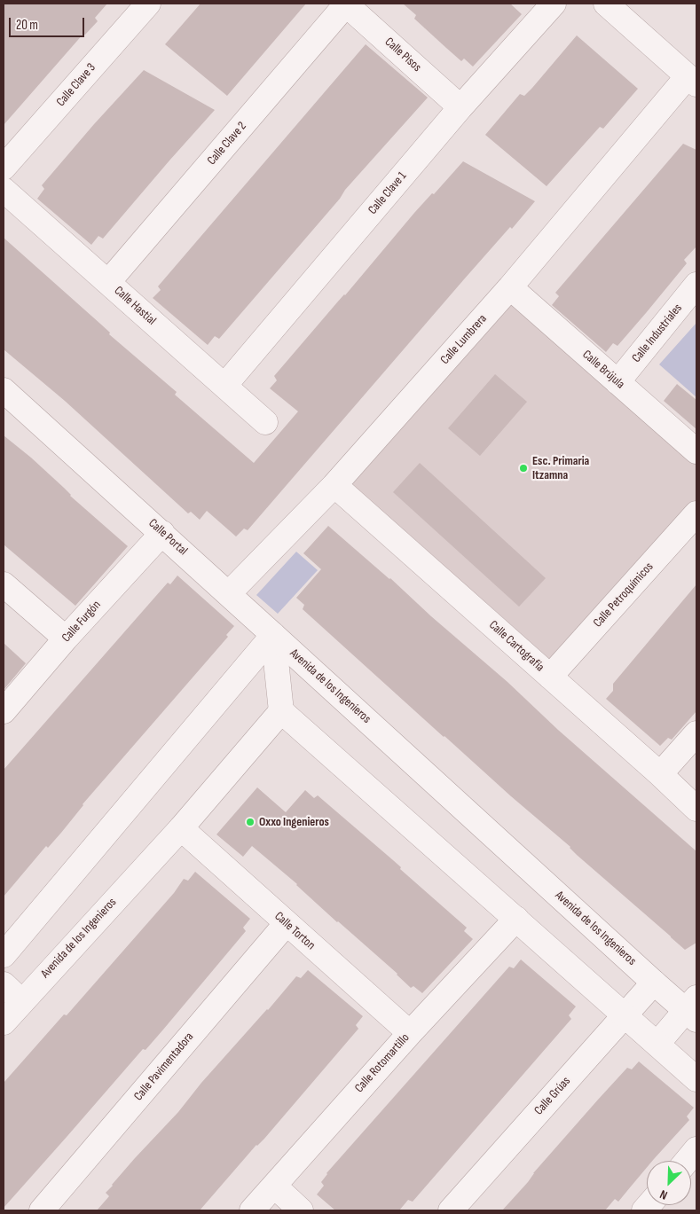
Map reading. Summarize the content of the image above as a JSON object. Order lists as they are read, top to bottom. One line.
{"streets":{"street":["Calle Pisos","Calle Clave 3","Calle Clave 2","Calle Clave 1","Calle Hastial","Calle Industriales","Calle Lumbrera","Calle Brújula","Calle Portal","Calle Petroquímicos","Calle Furgón","Calle Cartografía","Avenida de los Ingenieros","Calle Torton","Calle Rotomartillo","Calle Pavimentadora","Calle Grúas"]},"crossings":[["Calle Pisos","Calle Clave 2"],["Calle Pisos","Calle Clave 1"],["Calle Clave 2","Calle Hastial"],["Calle Clave 1","Calle Hastial"],["Calle Industriales","Calle Brújula"],["Calle Lumbrera","Calle Brújula"],["Calle Lumbrera","Calle Portal"],["Calle Lumbrera","Calle Cartografía"],["Calle Portal","Calle Furgón"],["Calle Portal","Avenida de los Ingenieros"],["Calle Petroquímicos","Calle Cartografía"],["Avenida de los Ingenieros","Calle Torton"],["Avenida de los Ingenieros","Calle Grúas"],["Calle Torton","Calle Rotomartillo"],["Calle Torton","Calle Pavimentadora"]],"places":["Esc. Primaria Itzamna","Oxxo Ingenieros"],"scale_bar":"20 m","north":"bottom left"}
